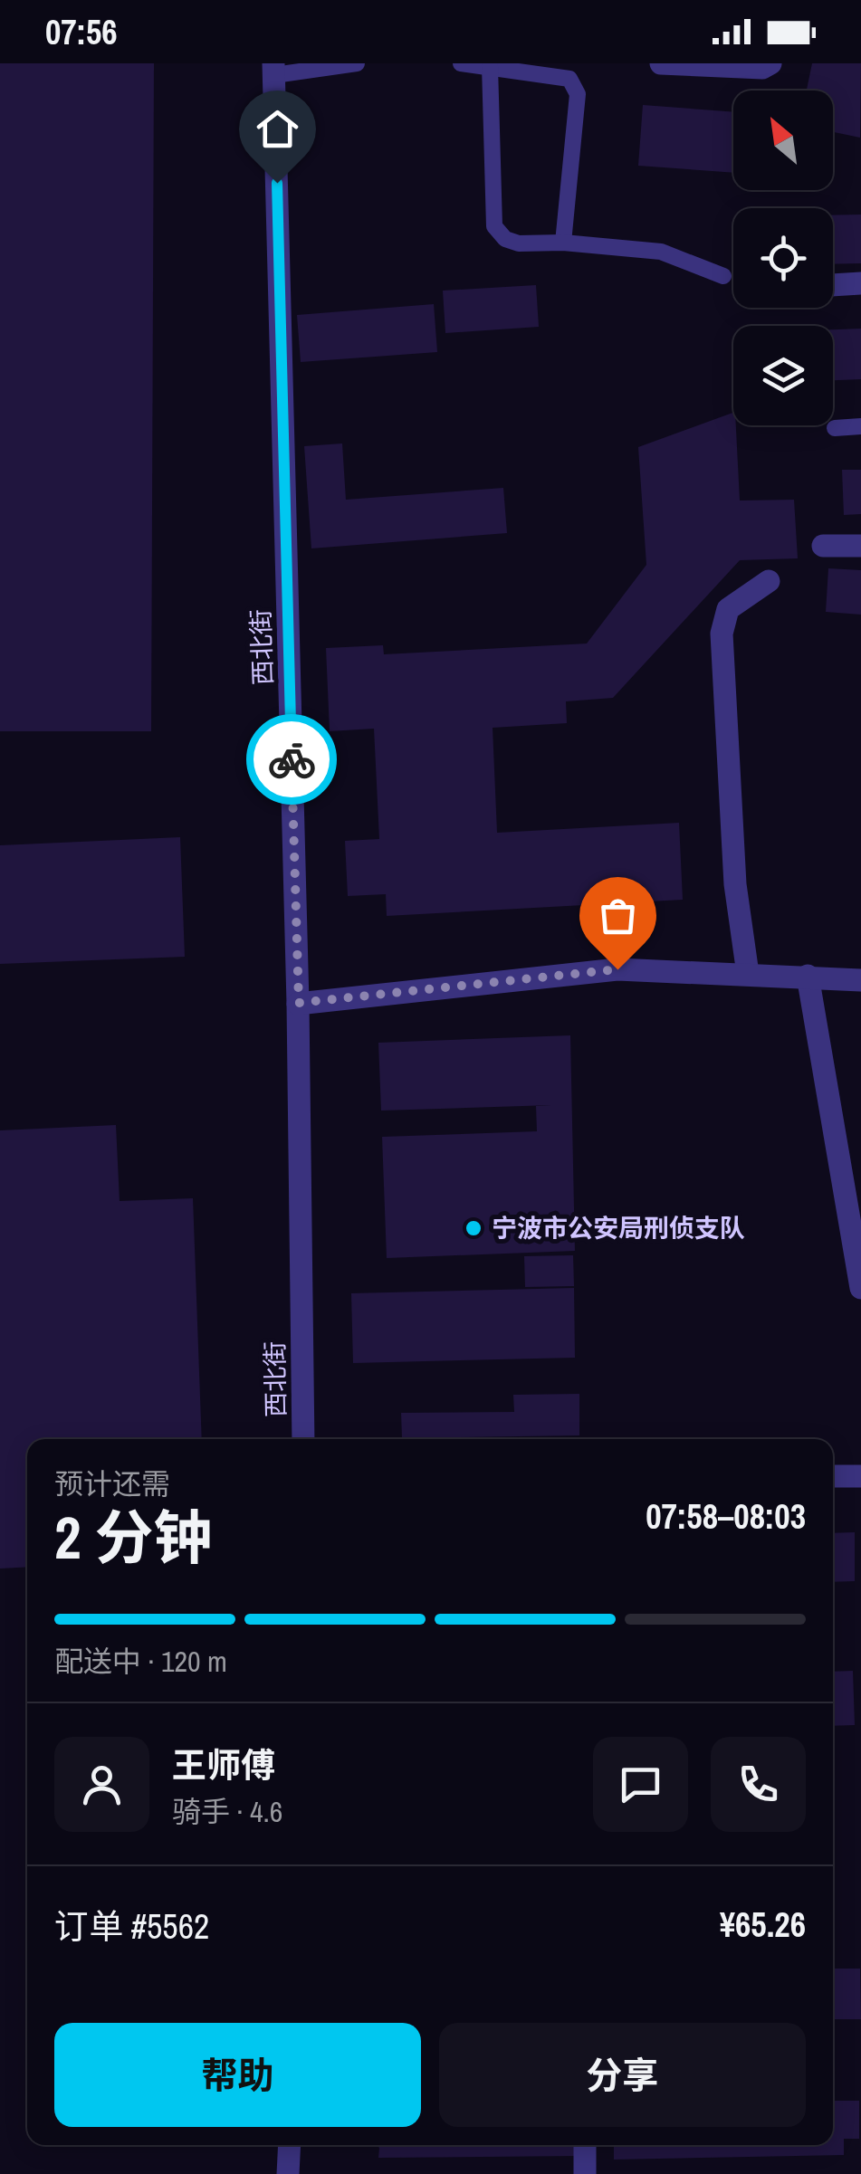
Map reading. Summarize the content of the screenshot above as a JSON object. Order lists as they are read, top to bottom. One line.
{"streets":{"street":["西北街"]},"places":["宁波市公安局刑侦支队"],"north":"top left","page":{"status":"07:56","heading":["2 分钟","预计还需","07:58–08:03"],"panel":["王师傅","骑手 · 4.6","订单 #5562","¥65.26"],"bar":"配送中 · 120 m","buttons":["帮助","分享"]}}
